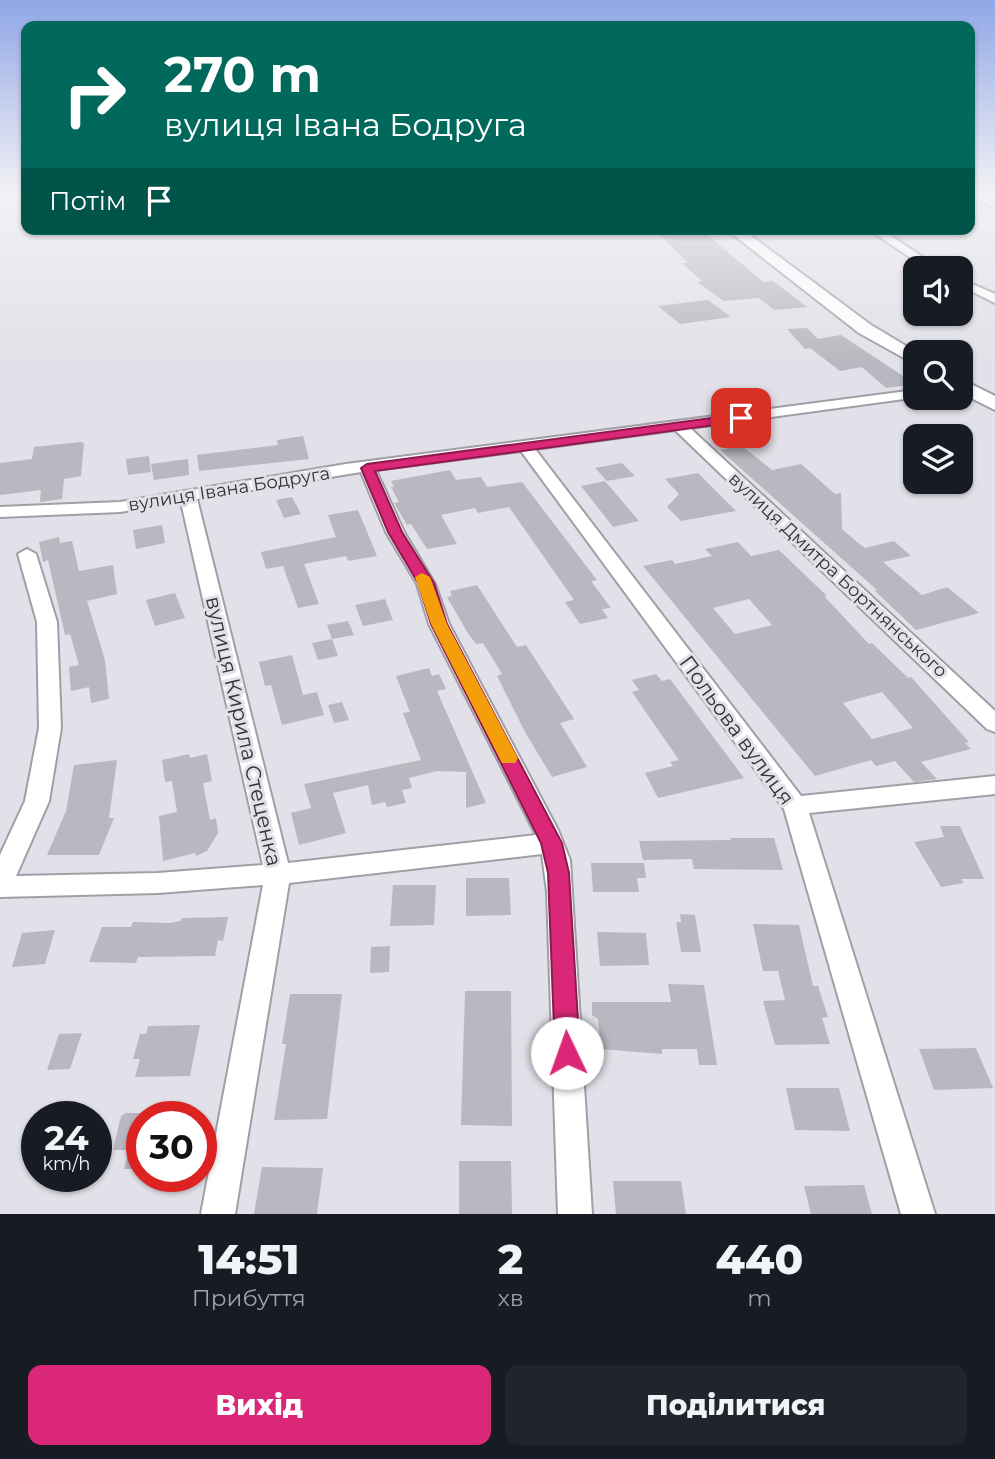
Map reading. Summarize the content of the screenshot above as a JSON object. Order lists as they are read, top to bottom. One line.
{"streets":{"street":["вулиця Івана Бодруга","вулиця Дмитра Бортнянського","Польова вулиця","вулиця Кирила Стеценка"]},"crossings":[["вулиця Івана Бодруга","вулиця Дмитра Бортнянського"],["вулиця Івана Бодруга","Польова вулиця"],["вулиця Івана Бодруга","вулиця Кирила Стеценка"]],"page":{"turn":["270 m","вулиця Івана Бодруга"],"then":"Потім","speed":"24 km/h","limit":"30","eta":["14:51","Прибуття","2","хв","440","m"],"buttons":["Вихід","Поділитися"]}}
